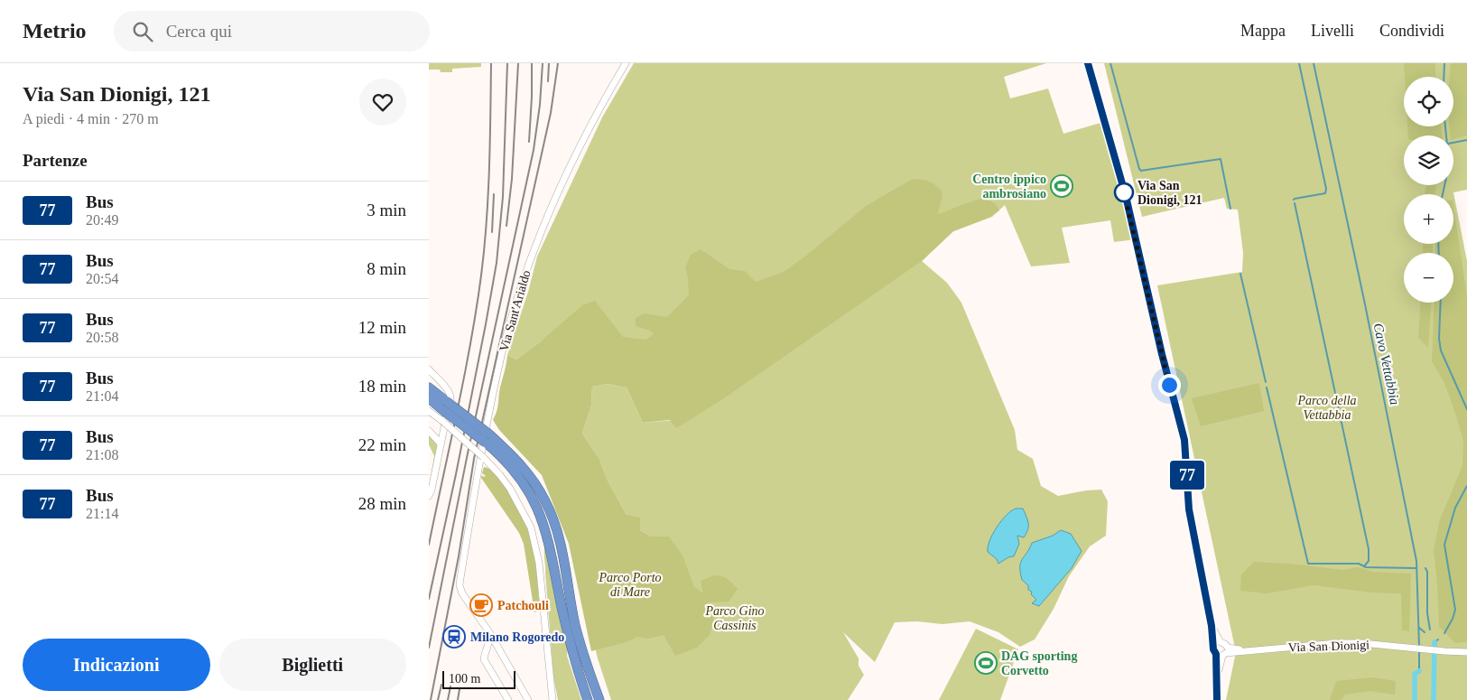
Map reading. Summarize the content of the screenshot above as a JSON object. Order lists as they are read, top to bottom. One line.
{"streets":{"street":["Via Sant'Arialdo","Via San Dionigi"]},"water":["Cavo Vettabbia"],"parks":["Parco della Vettabbia","Parco Porto di Mare","Parco Gino Cassinis"],"places":{"sports":["Centro ippico ambrosiano","DAG sporting Corvetto"],"other":["Via San Dionigi, 121"],"cafe":["Patchouli"],"station":["Milano Rogoredo"]},"lines":["bus line 77"],"scale_bar":"100 m","page":{"header":"Metrio","search":"Cerca qui","nav":["Mappa","Livelli","Condividi"],"heading":[["Via San Dionigi, 121","A piedi · 4 min · 270 m"],"Partenze"],"on_map":"77","map_buttons":["+","−"],"list":[{"mark":"77","name":"Bus","note":"20:49","value":"3 min"},{"mark":"77","name":"Bus","note":"20:54","value":"8 min"},{"mark":"77","name":"Bus","note":"20:58","value":"12 min"},{"mark":"77","name":"Bus","note":"21:04","value":"18 min"},{"mark":"77","name":"Bus","note":"21:08","value":"22 min"},{"mark":"77","name":"Bus","note":"21:14","value":"28 min"}],"buttons":["Indicazioni","Biglietti"],"scale":"100 m"}}
